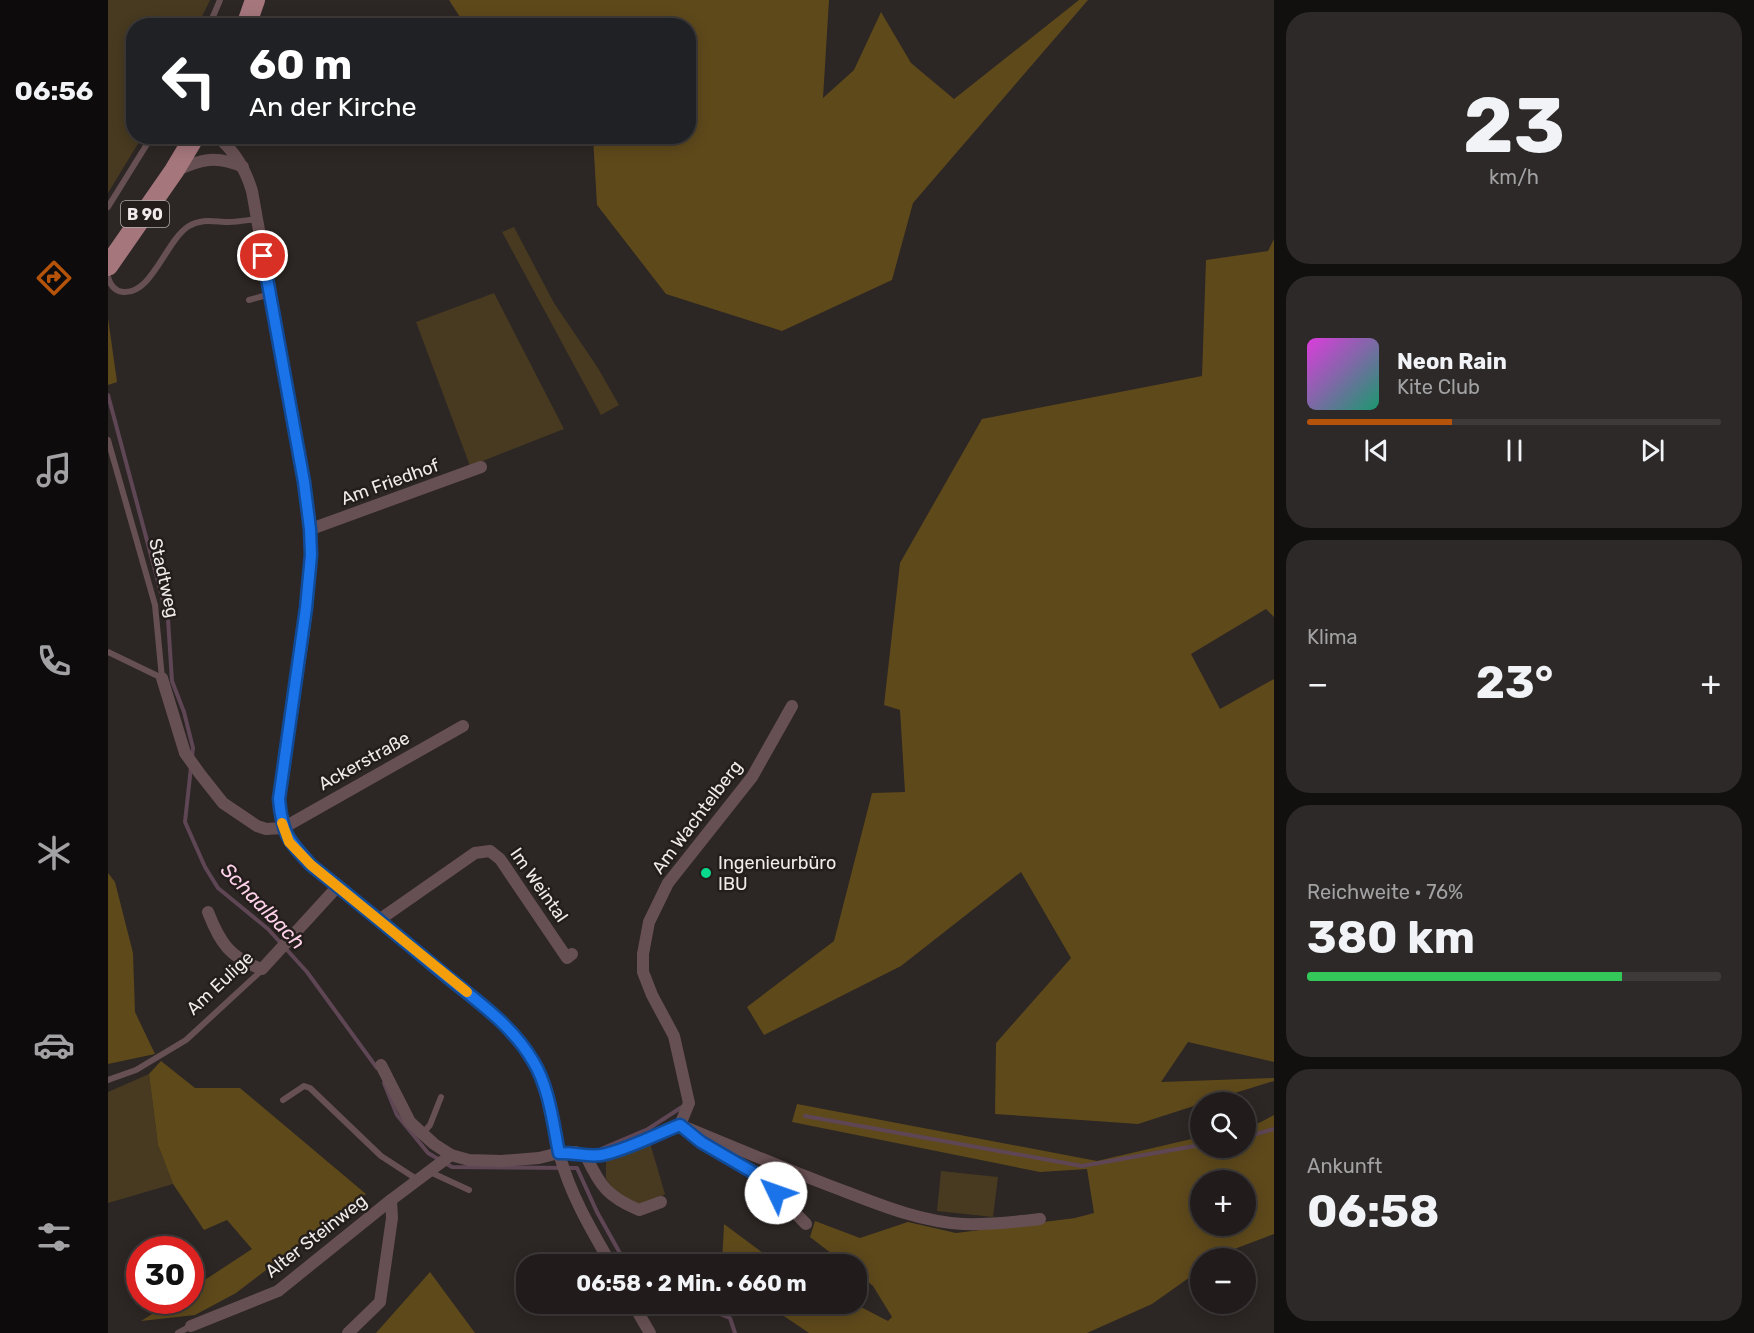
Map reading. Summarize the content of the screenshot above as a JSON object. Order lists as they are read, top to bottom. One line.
{"streets":{"main road":["B 90"],"street":["Am Friedhof","Stadtweg","Ackerstraße","Am Wachtelberg","Im Weintal","Am Eulige","Alter Steinweg"]},"crossings":[["Stadtweg","Ackerstraße"]],"water":["Schaalbach"],"places":["Ingenieurbüro IBU"],"page":{"tabs":"06:56","tile":[["23","km/h"],"Klima",["Reichweite · 76%","380 km"],["Ankunft","06:58"]],"turn":["60 m","An der Kirche"],"song":["Neon Rain","Kite Club"],"heat":["−","23°","+"],"map_buttons":["+","−"],"limit":"30","trip":"06:58 · 2 Min. · 660 m"}}
